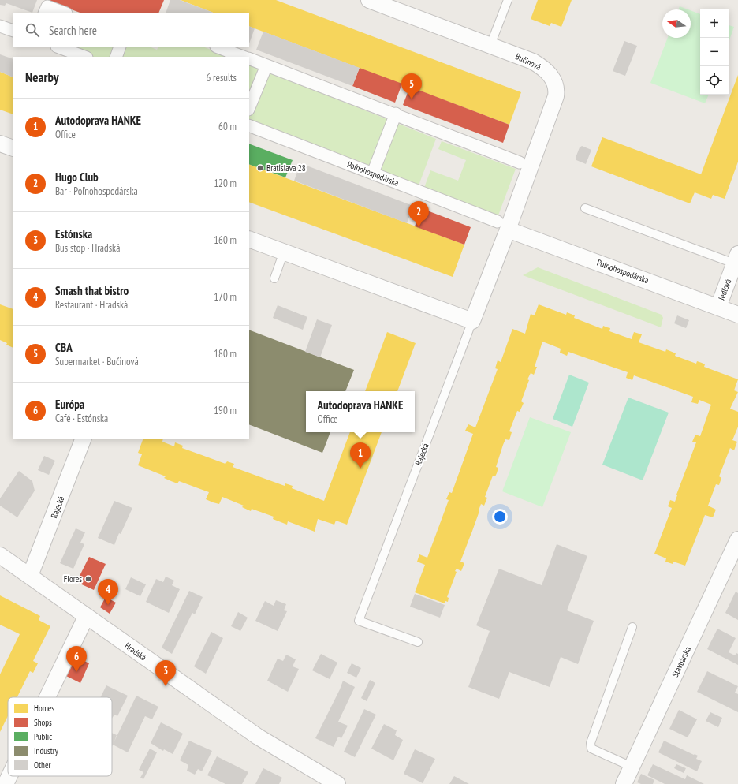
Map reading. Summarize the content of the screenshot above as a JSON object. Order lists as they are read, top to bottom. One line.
{"streets":{"street":["Bučinová","Poľnohospodárska","Jedľová","Rajecká","Hradská","Stavbárska"]},"crossings":[["Bučinová","Poľnohospodárska"],["Bučinová","Rajecká"],["Poľnohospodárska","Jedľová"],["Poľnohospodárska","Rajecká"],["Rajecká","Hradská"]],"places":["Bratislava 28","Flores"],"legend":["Homes","Shops","Public","Industry","Other"],"north":"left","page":{"map_buttons":["+","−"],"search":"Search here","heading":["Nearby","6 results"],"pins":["5","2","1","4","6","3"],"list":[{"mark":"1","name":"Autodoprava HANKE","note":"Office","value":"60 m"},{"mark":"2","name":"Hugo Club","note":"Bar · Poľnohospodárska","value":"120 m"},{"mark":"3","name":"Estónska","note":"Bus stop · Hradská","value":"160 m"},{"mark":"4","name":"Smash that bistro","note":"Restaurant · Hradská","value":"170 m"},{"mark":"5","name":"CBA","note":"Supermarket · Bučinová","value":"180 m"},{"mark":"6","name":"Európa","note":"Café · Estónska","value":"190 m"}],"popup":["Autodoprava HANKE","Office"]}}
